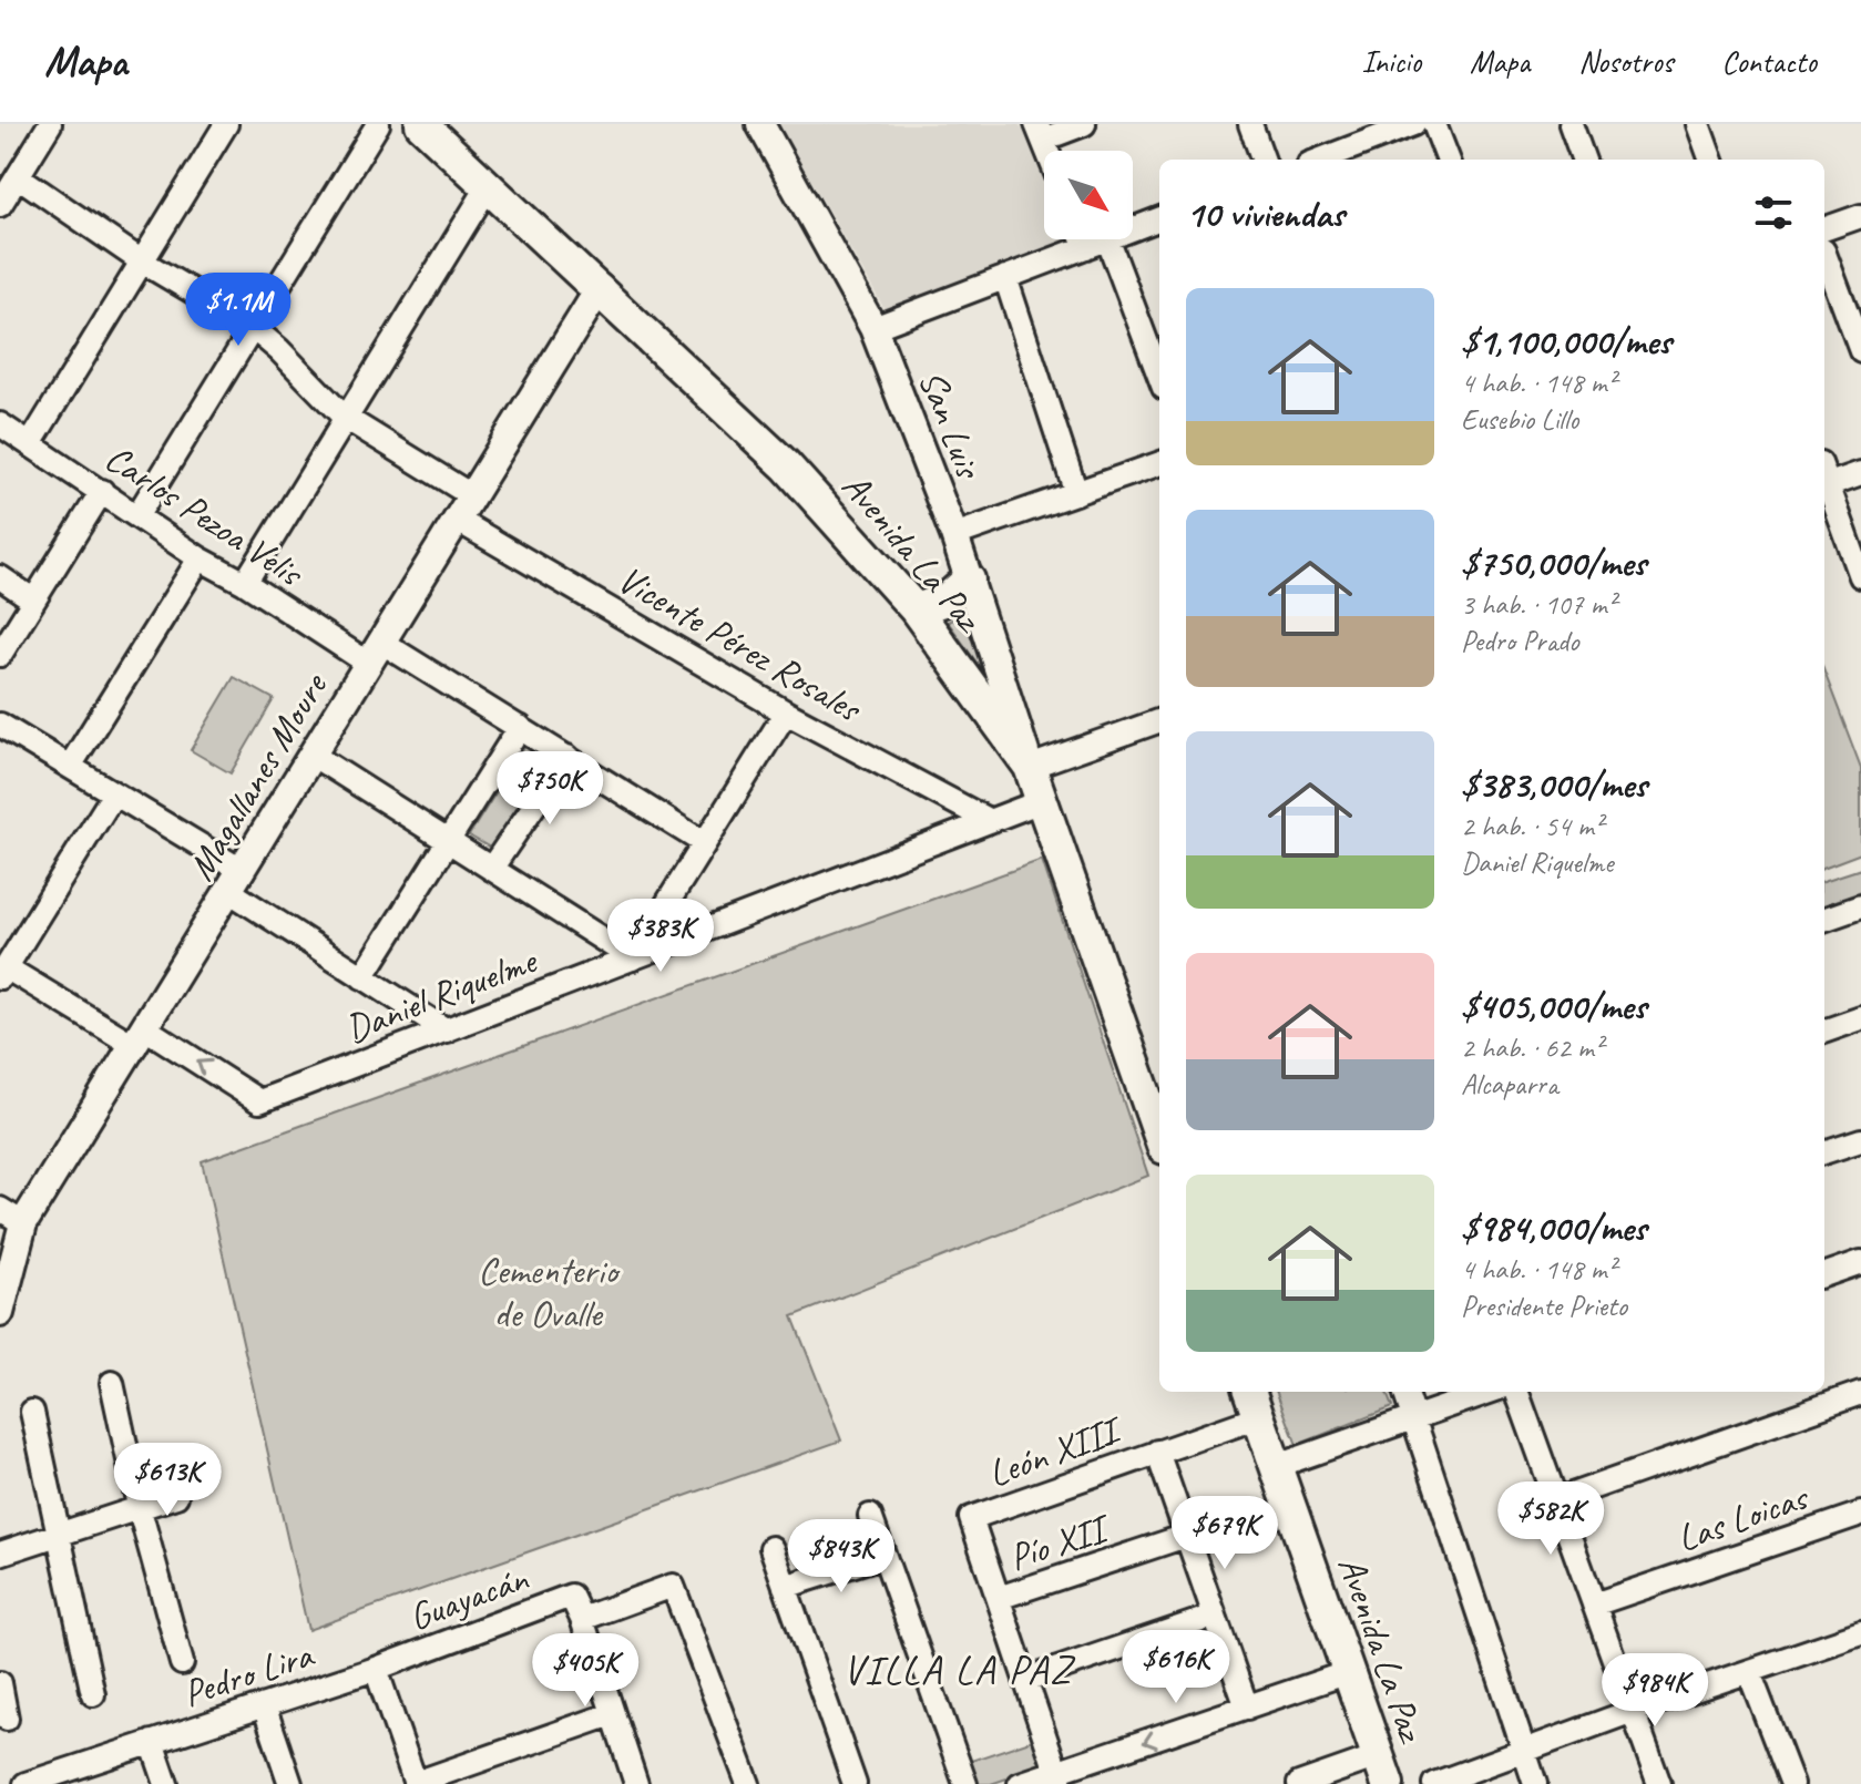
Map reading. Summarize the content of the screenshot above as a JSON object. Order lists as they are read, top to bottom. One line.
{"streets":{"main road":["Avenida La Paz"],"street":["San Luis","Carlos Pezoa Velis","Vicente Pérez Rosales","Magallanes Moure","Daniel Riquelme","León XIII","Las Loicas","Pío XII","Guayacán","Pedro Lira"]},"crossings":[["San Luis","Avenida La Paz"],["Carlos Pezoa Velis","Magallanes Moure"],["Avenida La Paz","Magallanes Moure"],["Avenida La Paz","Daniel Riquelme"],["Avenida La Paz","León XIII"],["Vicente Pérez Rosales","Magallanes Moure"],["Vicente Pérez Rosales","Daniel Riquelme"],["Magallanes Moure","Daniel Riquelme"],["León XIII","Pío XII"],["Guayacán","Pedro Lira"]],"districts":["VILLA LA PAZ"],"parks":["Cementerio de Ovalle"],"north":"bottom right","page":{"header":"Mapa","nav":["Inicio","Mapa","Nosotros","Contacto"],"heading":"10 viviendas","list":[{"name":"$1,100,000/mes","note":"4 hab. · 148 m² · Eusebio Lillo"},{"name":"$750,000/mes","note":"3 hab. · 107 m² · Pedro Prado"},{"name":"$383,000/mes","note":"2 hab. · 54 m² · Daniel Riquelme"},{"name":"$405,000/mes","note":"2 hab. · 62 m² · Alcaparra"},{"name":"$984,000/mes","note":"4 hab. · 148 m² · Presidente Prieto"}],"price":["$1.1M","$750K","$383K","$613K","$582K","$679K","$843K","$616K","$405K","$984K"]}}
